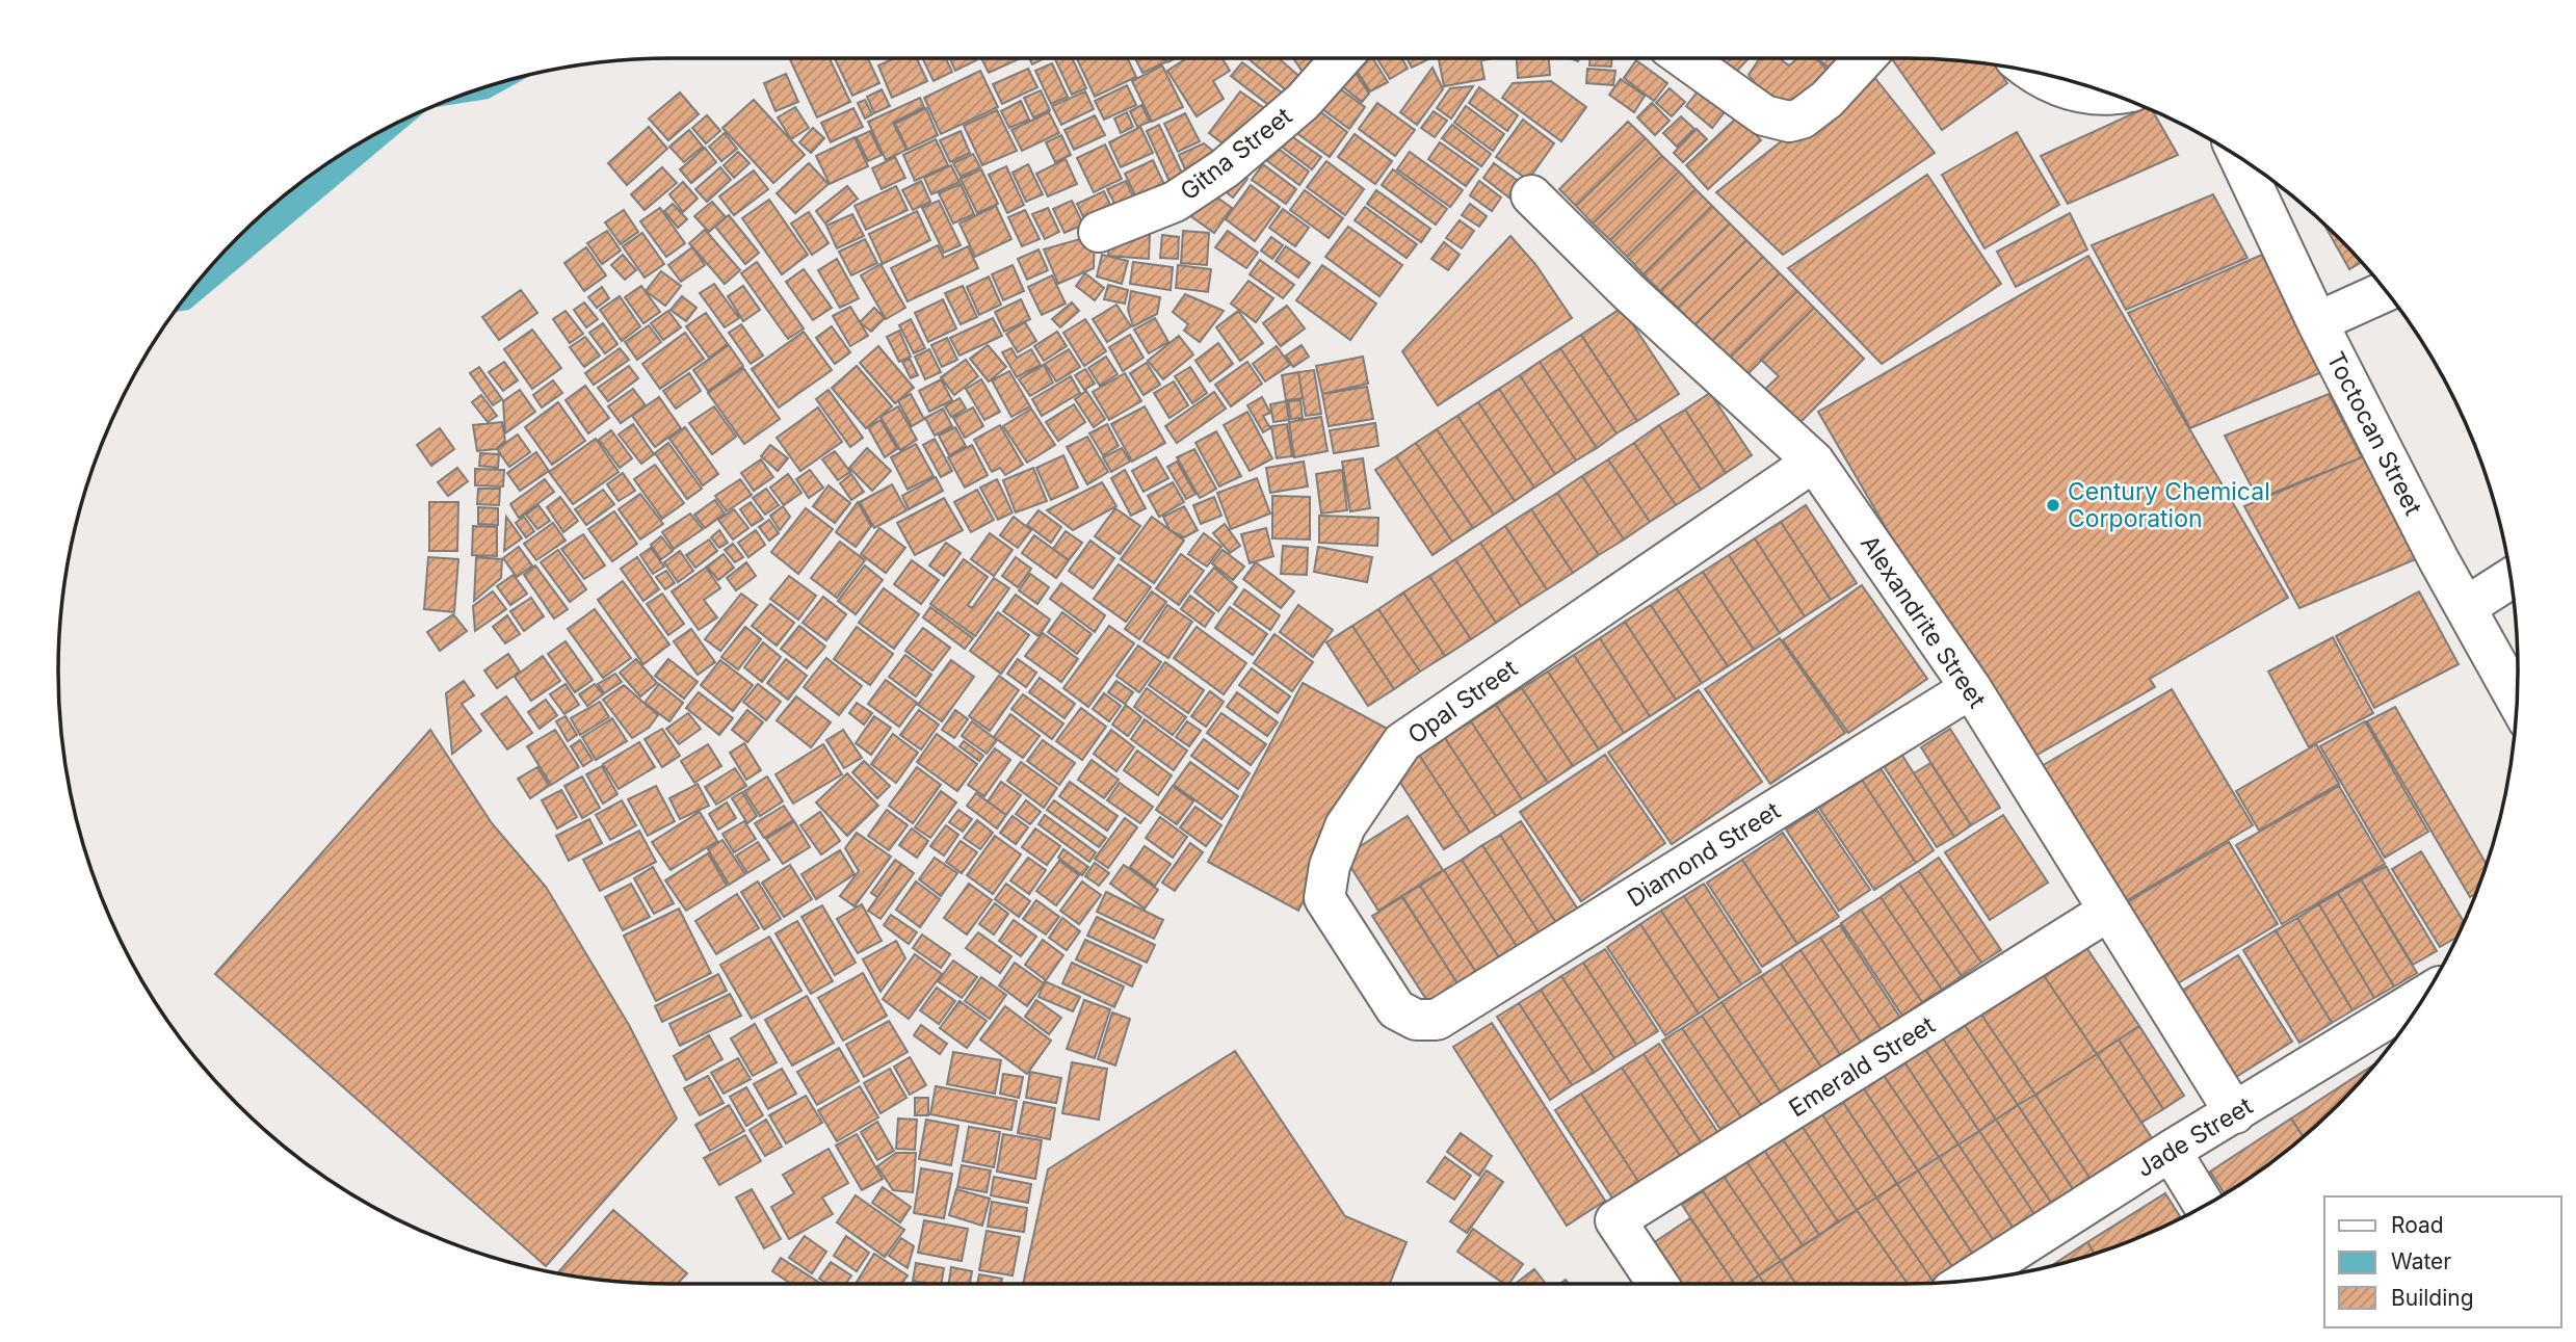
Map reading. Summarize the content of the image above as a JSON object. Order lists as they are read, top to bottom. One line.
{"streets":{"street":["Gitna Street","Toctocan Street","Alexandrite Street","Opal Street","Diamond Street","Emerald Street","Jade Street"]},"crossings":[["Alexandrite Street","Opal Street"],["Alexandrite Street","Diamond Street"],["Alexandrite Street","Emerald Street"],["Alexandrite Street","Jade Street"],["Opal Street","Diamond Street"]],"places":["Century Chemical Corporation"],"legend":["Road","Water","Building"]}
